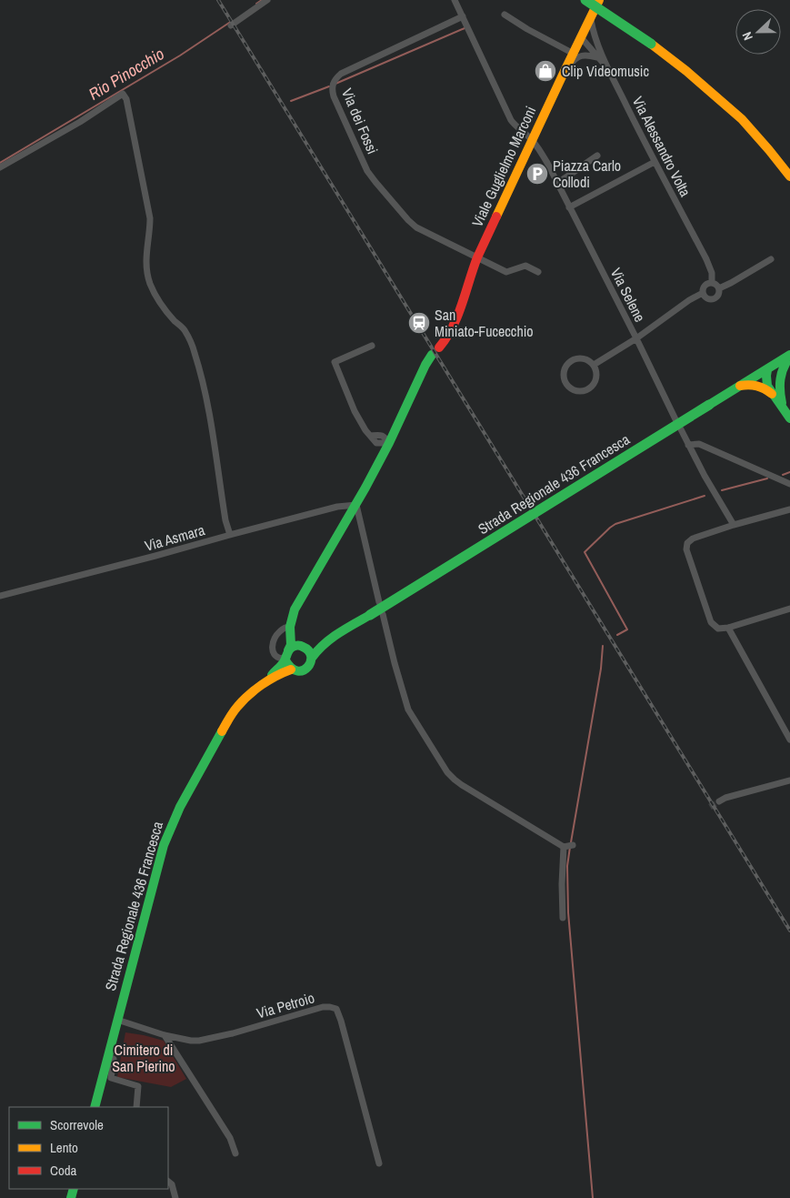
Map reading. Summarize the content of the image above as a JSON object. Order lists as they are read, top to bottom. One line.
{"streets":{"main road":["Viale Guglielmo Marconi","Strada Regionale 436 Francesca"],"street":["Via dei Fossi","Via Alessandro Volta","Via Selene","Via Asmara","Via Petroio"]},"crossings":[["Via dei Fossi","Viale Guglielmo Marconi"],["Via dei Fossi","Via Selene"],["Via Alessandro Volta","Viale Guglielmo Marconi"],["Viale Guglielmo Marconi","Via Selene"],["Viale Guglielmo Marconi","Strada Regionale 436 Francesca"],["Viale Guglielmo Marconi","Via Asmara"],["Strada Regionale 436 Francesca","Via Petroio"]],"water":["Rio Pinocchio"],"parks":["Cimitero di San Pierino"],"places":{"shop":["Clip Videomusic"],"parking":["Piazza Carlo Collodi"],"station":["San Miniato-Fucecchio"]},"legend":["Scorrevole","Lento","Coda"],"north":"left"}
